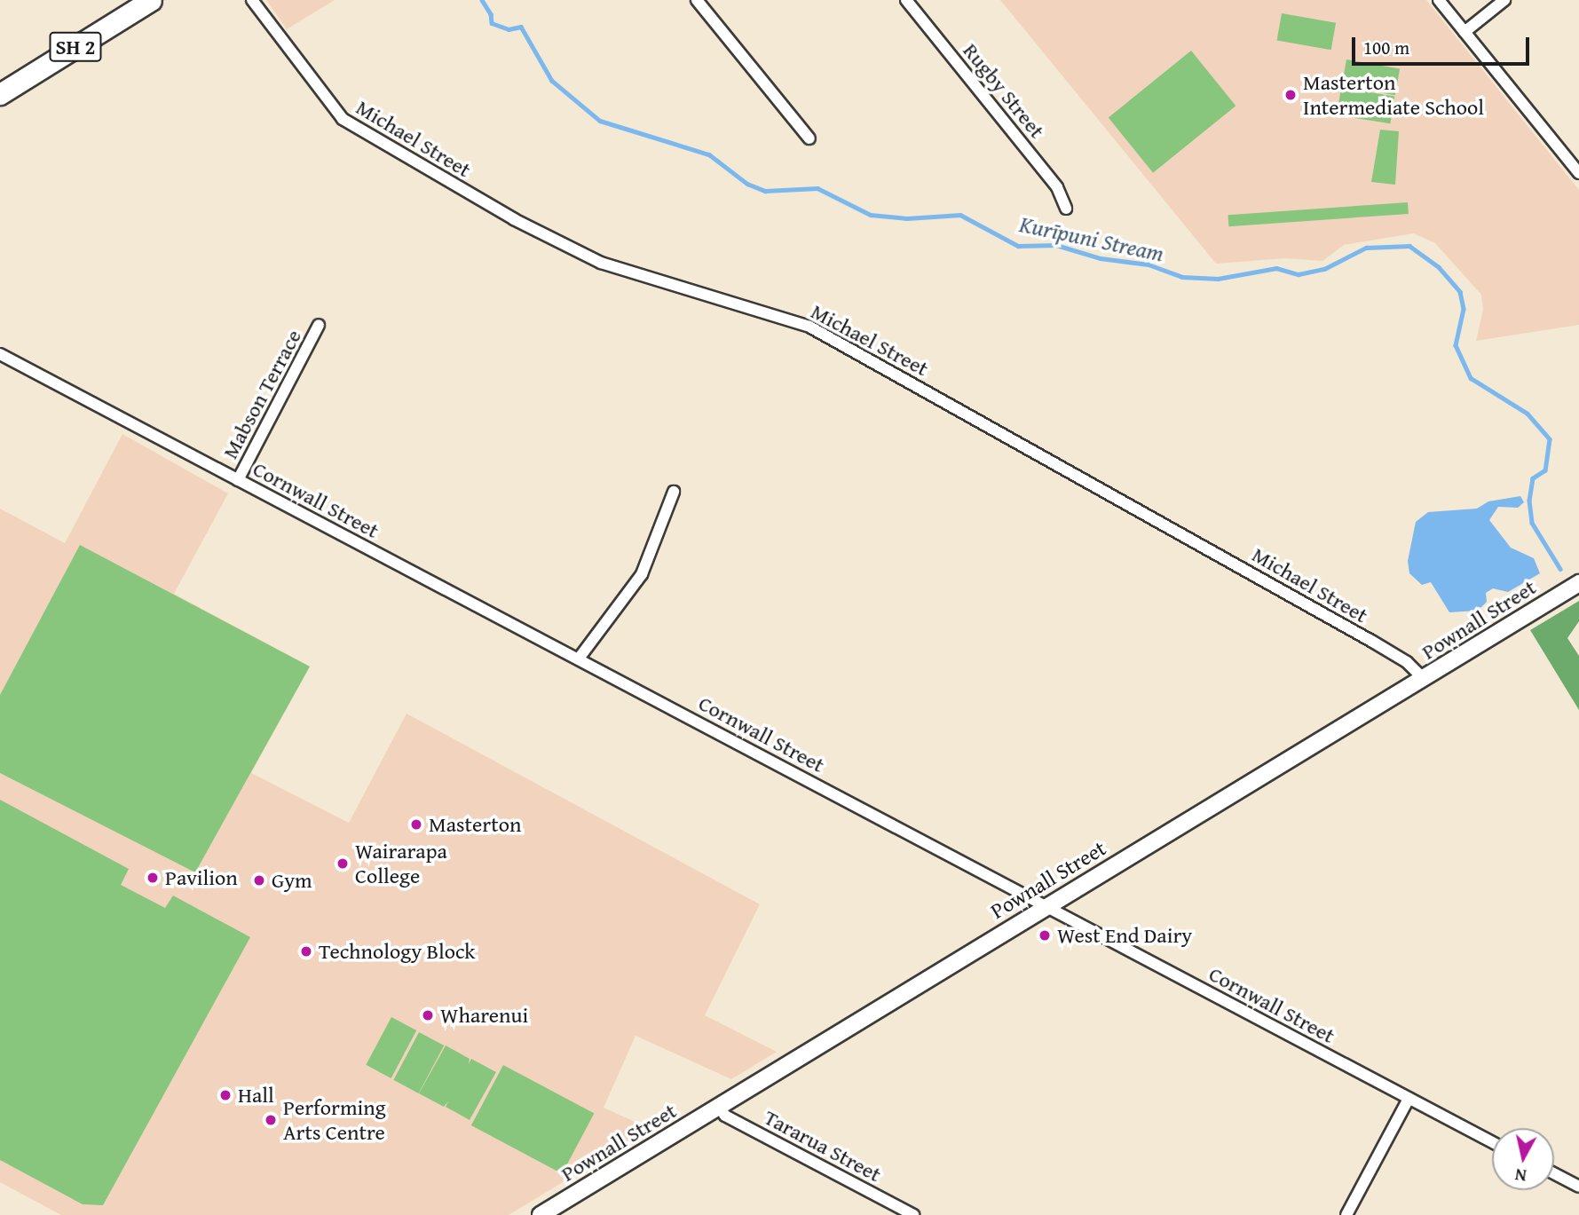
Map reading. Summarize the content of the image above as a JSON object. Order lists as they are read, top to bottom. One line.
{"streets":{"highway":["SH 2"],"street":["Rugby Street","Michael Street","Mabson Terrace","Cornwall Street","Pownall Street","Tararua Street"]},"crossings":[["Michael Street","Pownall Street"],["Mabson Terrace","Cornwall Street"],["Cornwall Street","Pownall Street"],["Pownall Street","Tararua Street"]],"water":["Kurīpuni Stream"],"places":["Masterton Intermediate School","Masterton","Wairarapa College","Pavilion","Gym","West End Dairy","Technology Block","Wharenui","Hall","Performing Arts Centre"],"scale_bar":"100 m","north":"bottom"}
